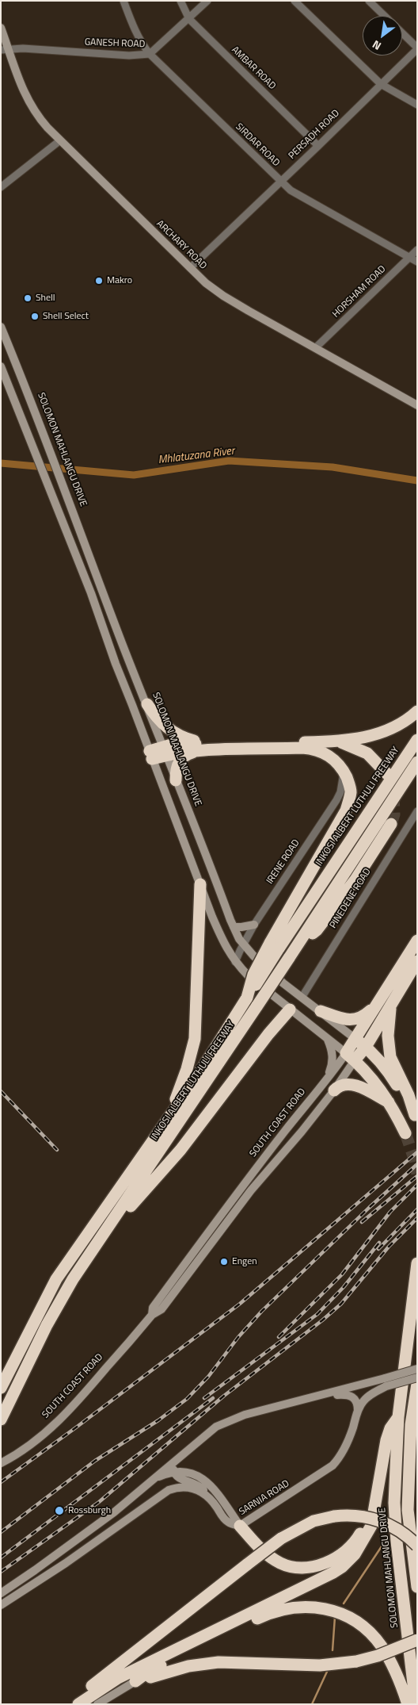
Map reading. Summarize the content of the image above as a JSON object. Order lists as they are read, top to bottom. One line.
{"streets":{"highway":["SOLOMON MAHLANGU DRIVE","INKOSI ALBERT LUTHULI FREEWAY","SOUTH COAST ROAD"],"main road":["ARCHARY ROAD","SARNIA ROAD"],"street":["GANESH ROAD","AMBAR ROAD","PERSADH ROAD","SIRDAR ROAD","HORSHAM ROAD","IRENE ROAD","PINEDENE ROAD"]},"crossings":[["GANESH ROAD","AMBAR ROAD"],["GANESH ROAD","SIRDAR ROAD"],["GANESH ROAD","ARCHARY ROAD"],["AMBAR ROAD","PERSADH ROAD"],["PERSADH ROAD","SIRDAR ROAD"],["PERSADH ROAD","ARCHARY ROAD"],["SIRDAR ROAD","HORSHAM ROAD"],["ARCHARY ROAD","HORSHAM ROAD"],["SOLOMON MAHLANGU DRIVE","IRENE ROAD"],["SOLOMON MAHLANGU DRIVE","PINEDENE ROAD"],["SOLOMON MAHLANGU DRIVE","SOUTH COAST ROAD"]],"water":["Mhlatuzana River"],"places":["Makro","Shell","Shell Select","Engen","Rossburgh"],"north":"bottom left"}
